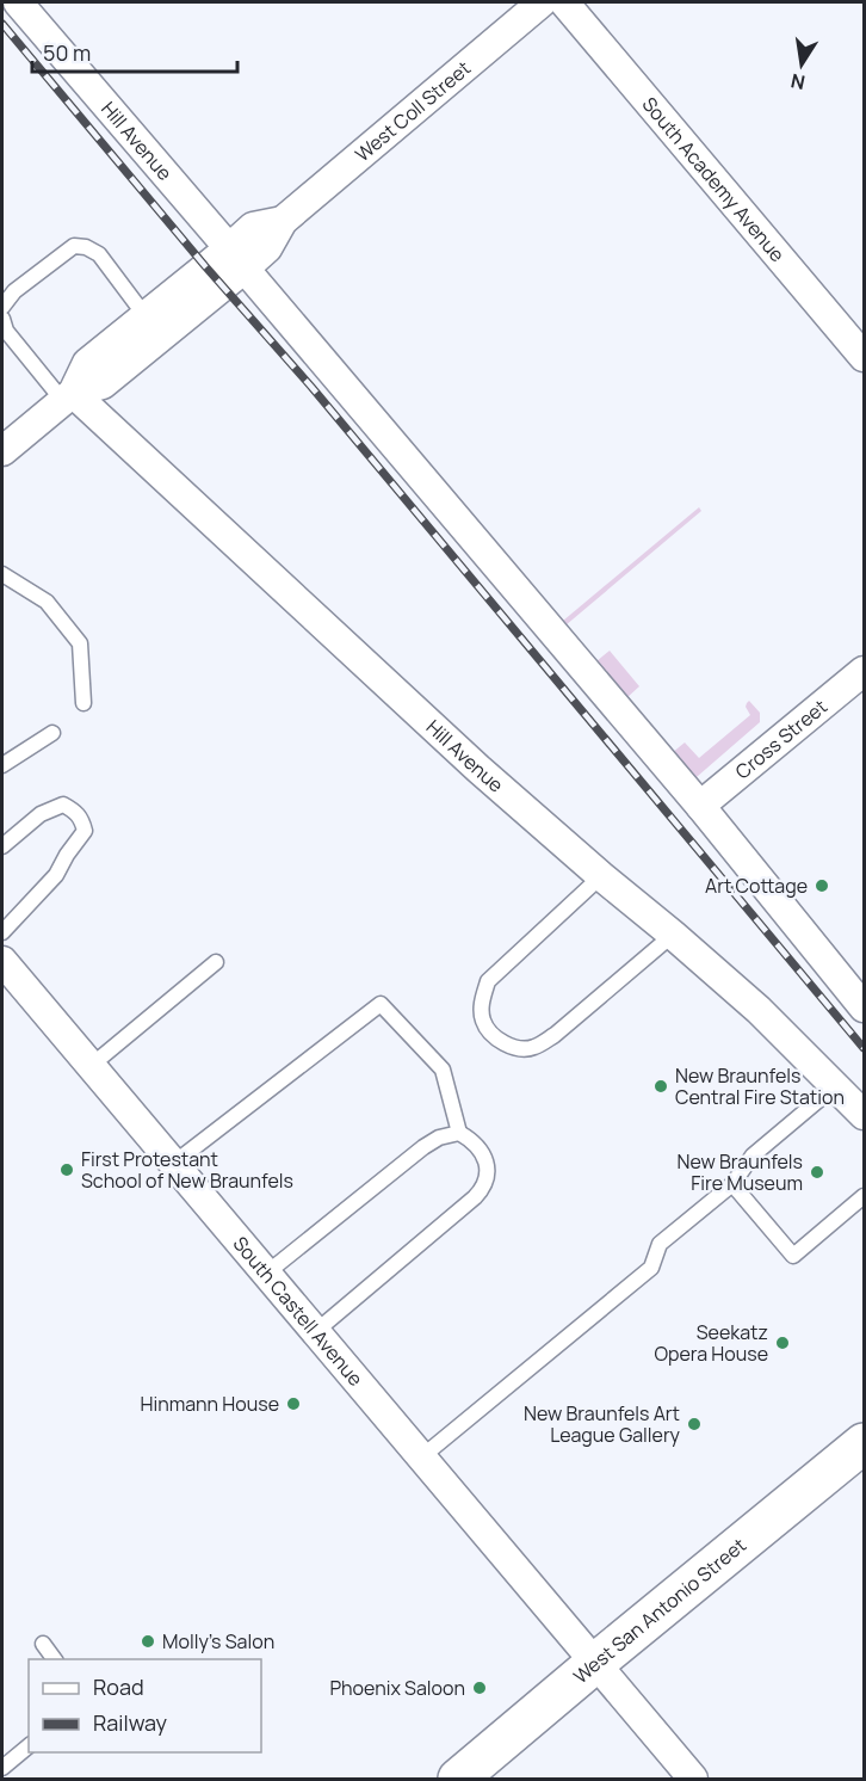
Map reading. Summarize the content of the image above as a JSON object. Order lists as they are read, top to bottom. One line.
{"streets":{"main road":["West San Antonio Street"],"street":["West Coll Street","Hill Avenue","South Academy Avenue","Cross Street","South Castell Avenue"]},"crossings":[["West Coll Street","Hill Avenue"],["Hill Avenue","Cross Street"],["South Castell Avenue","West San Antonio Street"]],"places":["Art Cottage","New Braunfels Central Fire Station","First Protestant School of New Braunfels","New Braunfels Fire Museum","Seekatz Opera House","Hinmann House","New Braunfels Art League Gallery","Molly's Salon","Phoenix Saloon"],"legend":["Road","Railway"],"scale_bar":"50 m","north":"bottom"}
